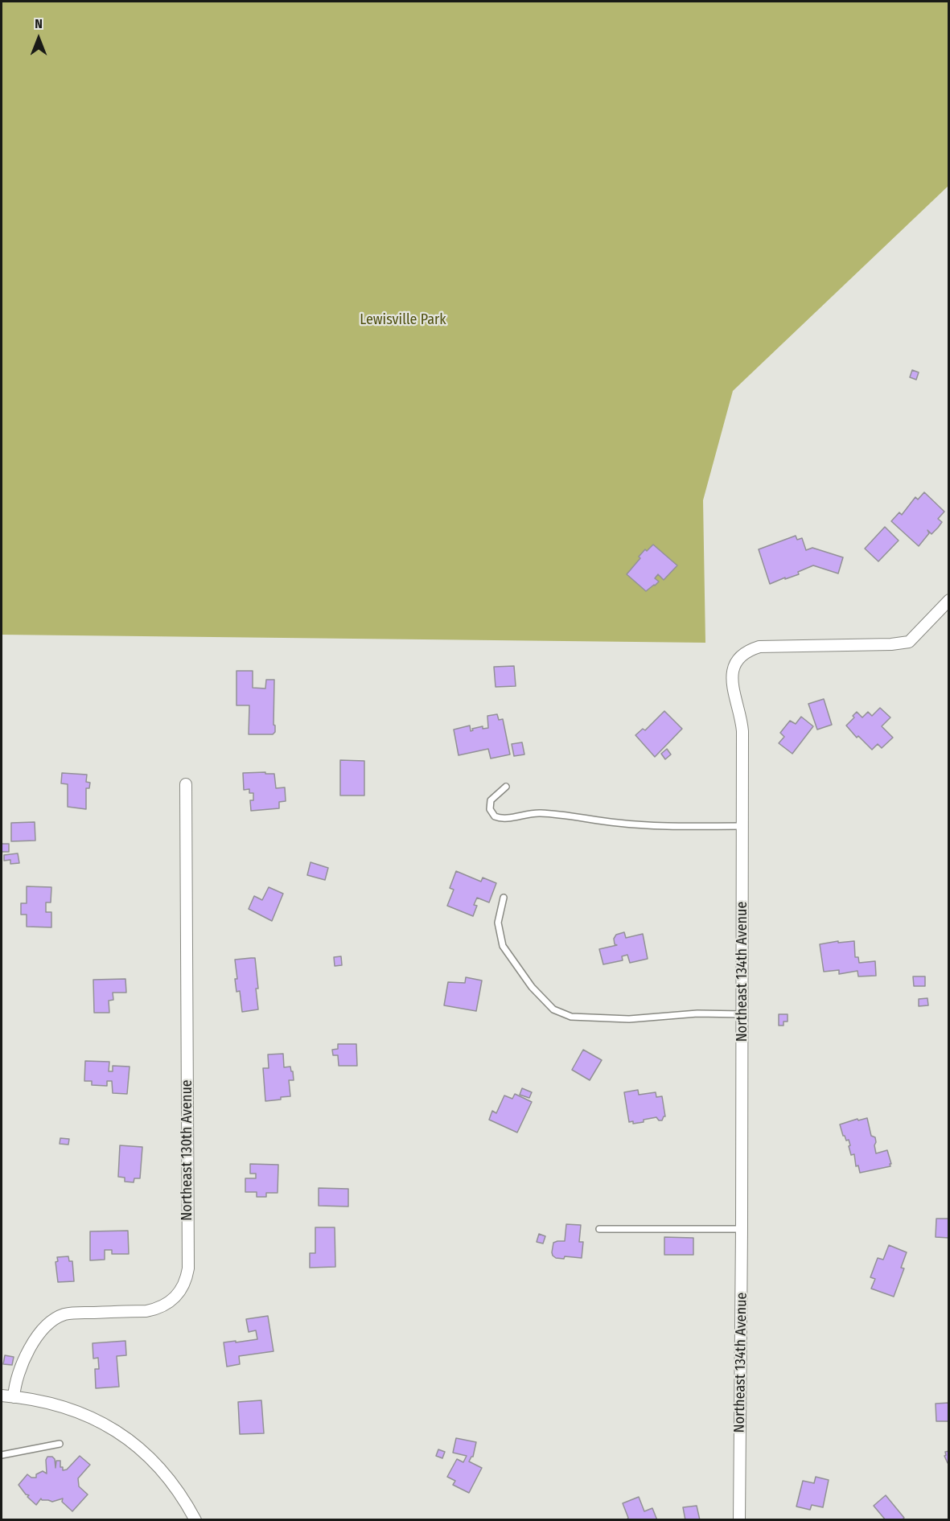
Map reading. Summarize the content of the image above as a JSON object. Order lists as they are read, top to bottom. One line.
{"streets":{"street":["Northeast 134th Avenue","Northeast 130th Avenue"]},"parks":["Lewisville Park"],"north":"top"}
